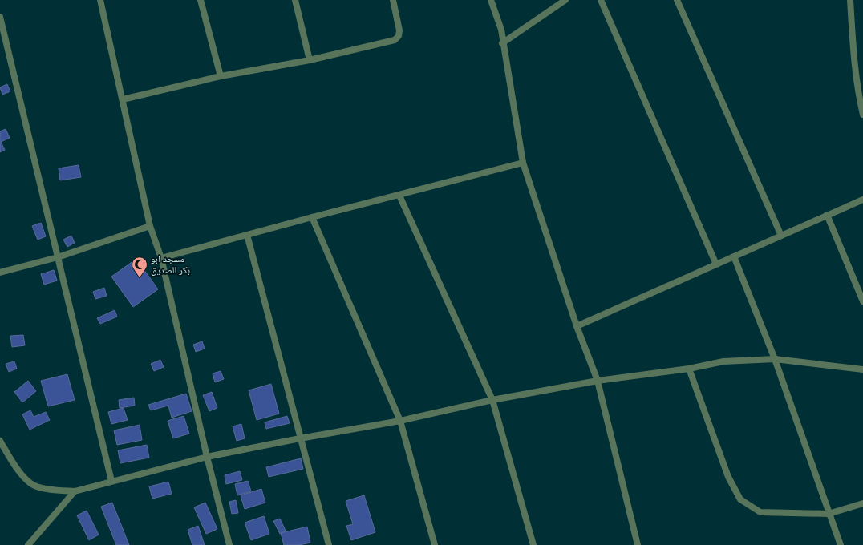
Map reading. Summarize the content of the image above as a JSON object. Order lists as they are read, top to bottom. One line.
{"places":{"mosque":["مسجد ابو بكر الصديق"]}}
